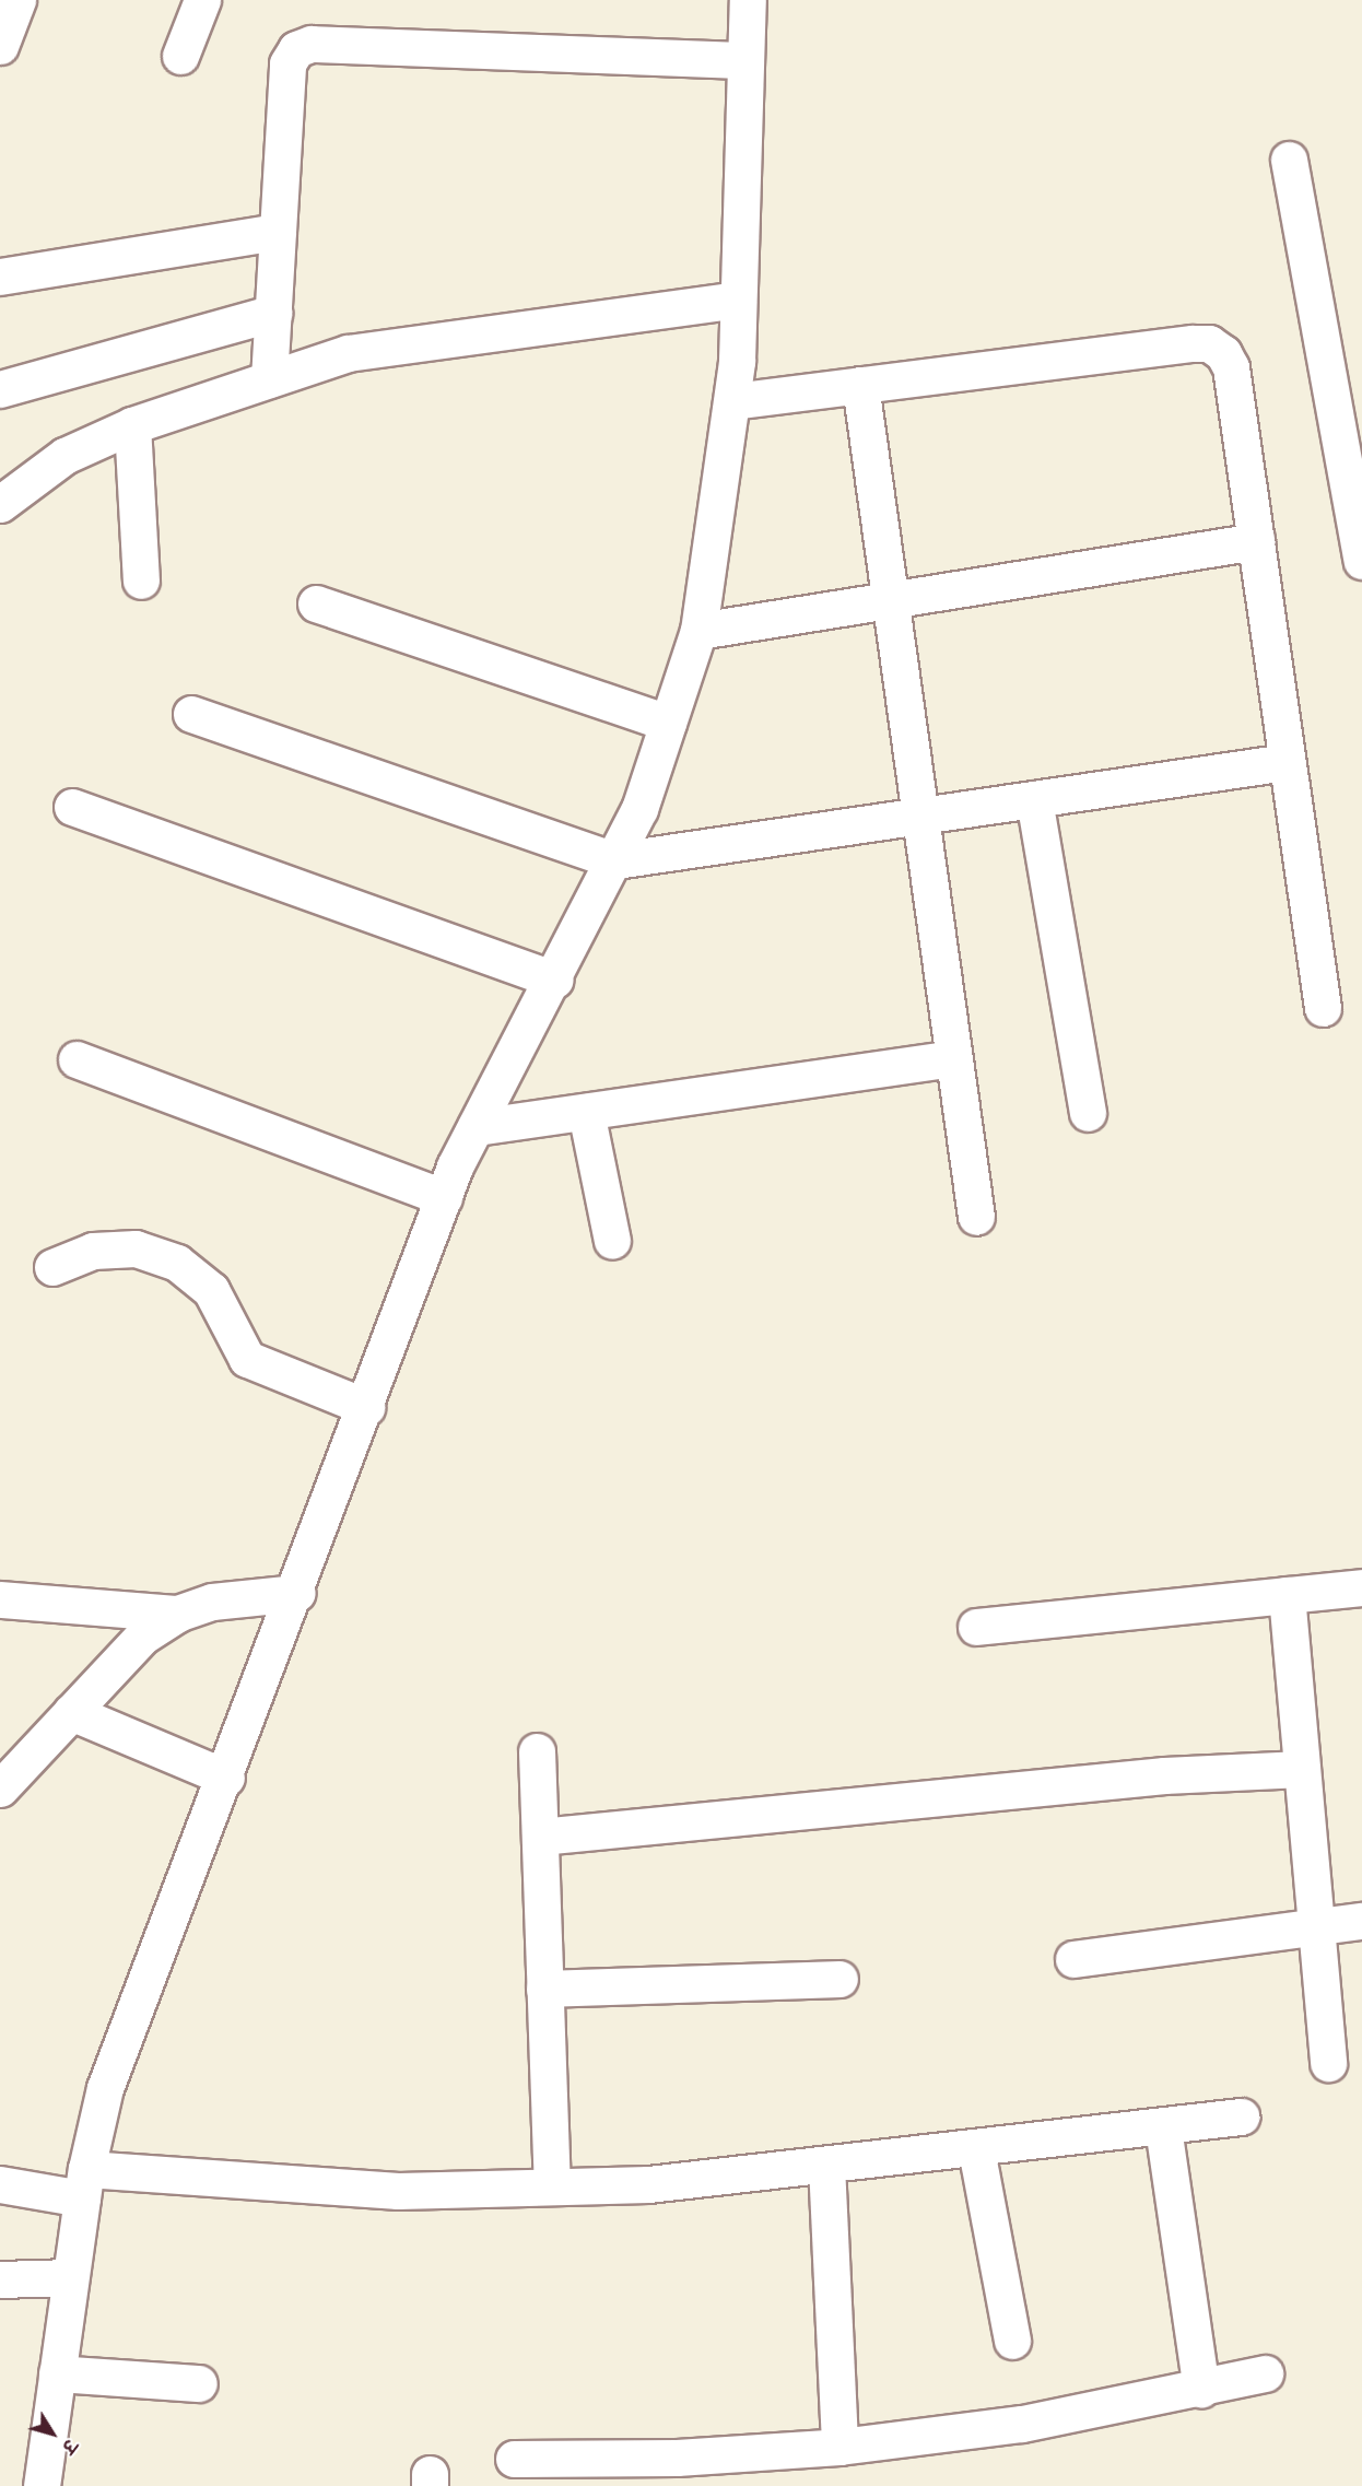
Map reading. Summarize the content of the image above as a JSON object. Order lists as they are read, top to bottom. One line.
{"north":"bottom right"}
